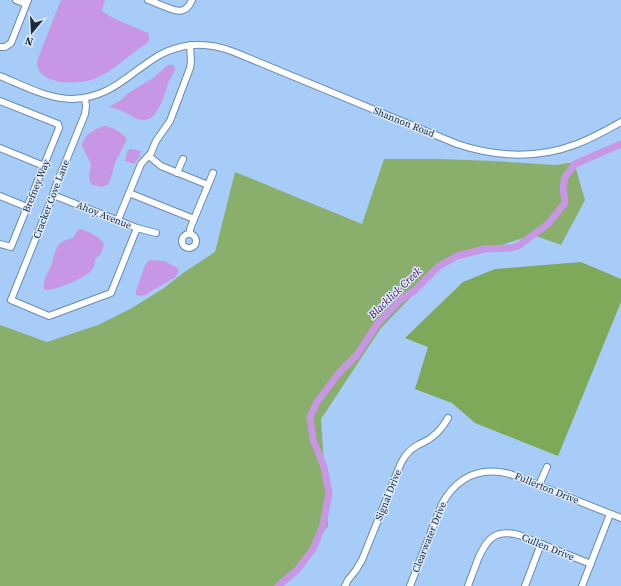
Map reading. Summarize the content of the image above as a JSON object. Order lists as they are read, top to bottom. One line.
{"streets":{"street":["Shannon Road","Brefney Way","Cracker Cove Lane","Ahoy Avenue","Fullerton Drive","Signal Drive","Clearwater Drive","Cullen Drive"]},"crossings":[["Shannon Road","Cracker Cove Lane"],["Cracker Cove Lane","Ahoy Avenue"],["Fullerton Drive","Clearwater Drive"]],"water":["Blacklick Creek"],"north":"bottom"}
